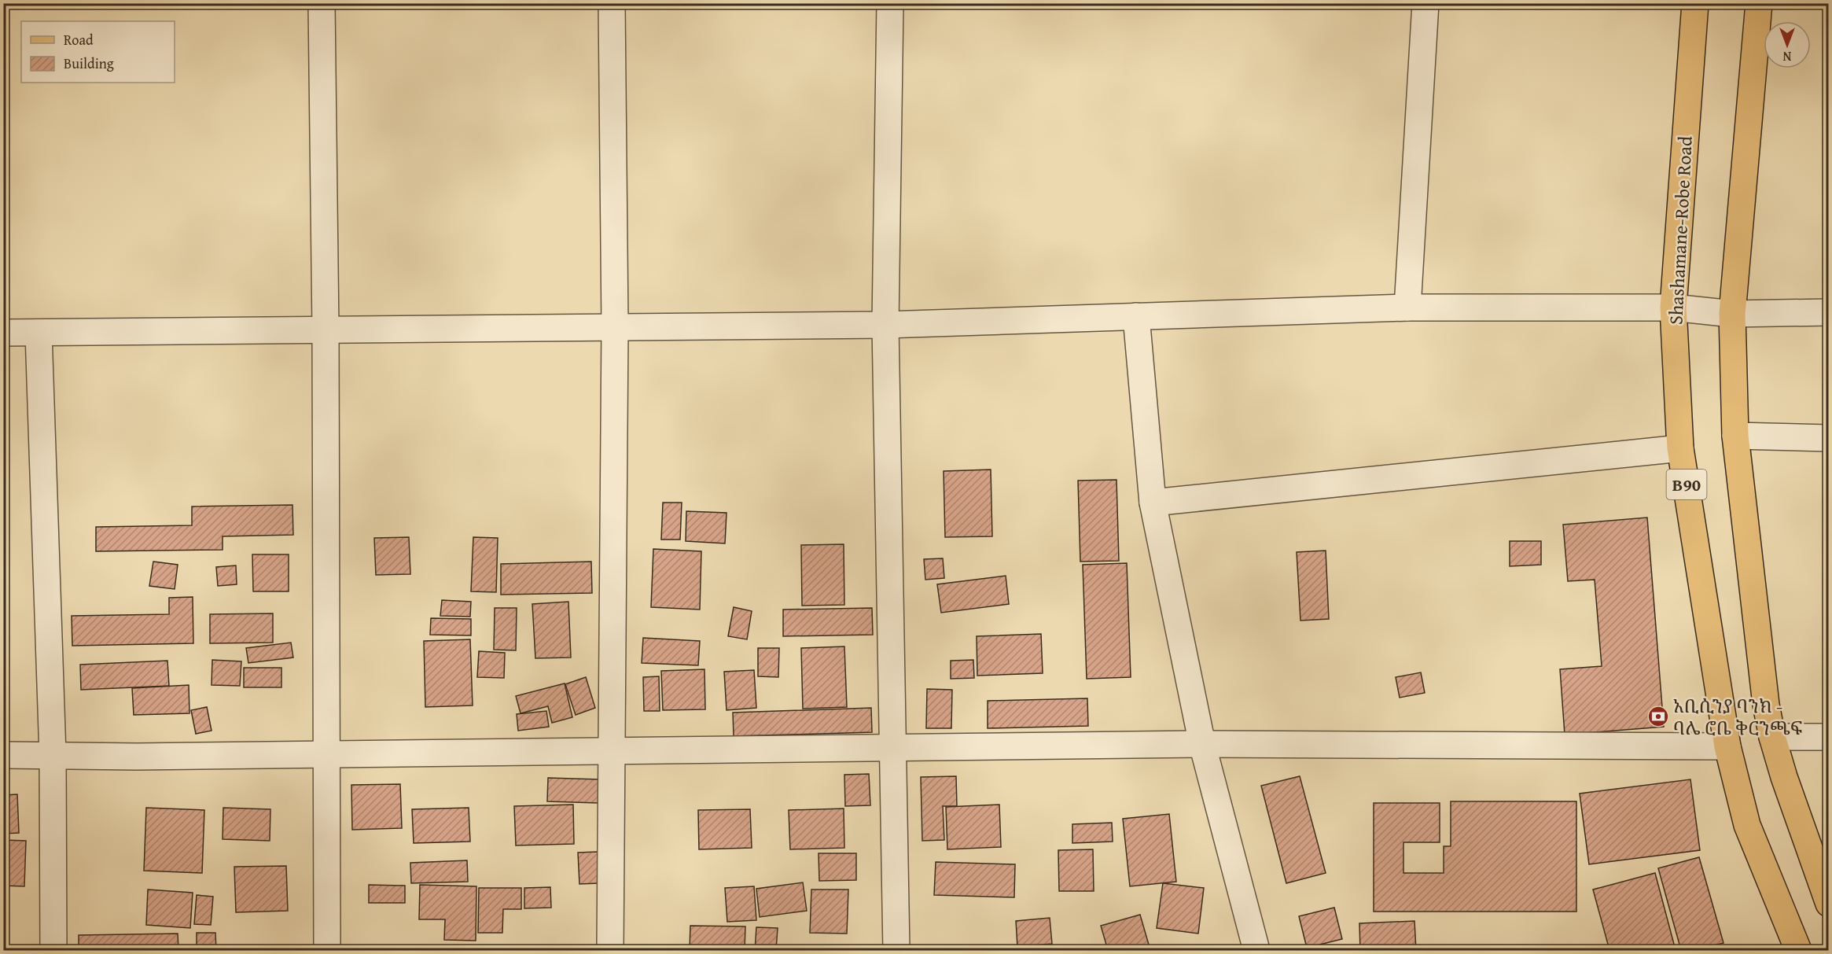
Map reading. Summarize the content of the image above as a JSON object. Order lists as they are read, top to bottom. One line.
{"streets":{"main road":["Shashamane-Robe Road","B90"]},"places":{"bank":["አቢሲንያ ባንክ - ባሌ ሮቤ ቅርንጫፍ"]},"legend":["Road","Building"],"north":"bottom"}
